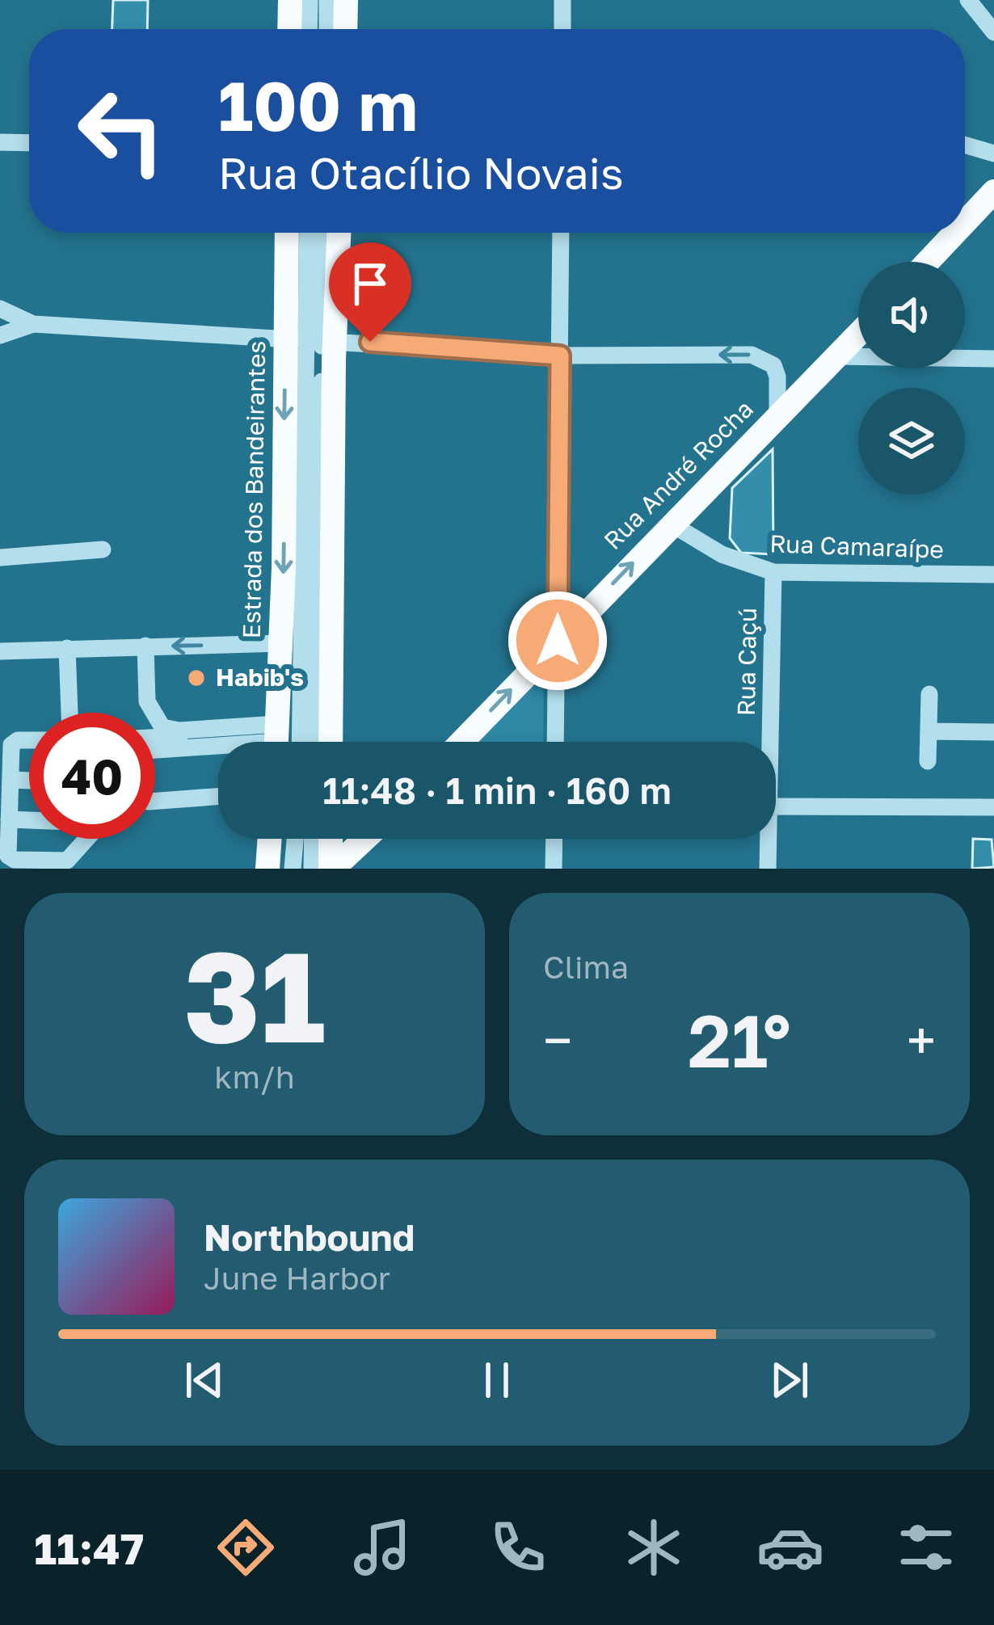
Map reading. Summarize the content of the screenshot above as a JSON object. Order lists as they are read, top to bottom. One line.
{"streets":{"main road":["Rua André Rocha","Estrada dos Bandeirantes"],"street":["Rua Camaraípe","Rua Caçú"]},"crossings":[["Rua André Rocha","Rua Camaraípe"],["Rua Camaraípe","Rua Caçú"]],"one_way":["Rua André Rocha"],"places":["Habib's"],"page":{"turn":["100 m","Rua Otacílio Novais"],"limit":"40","trip":"11:48 · 1 min · 160 m","tile":[["31","km/h"],"Clima"],"heat":["−","21°","+"],"song":["Northbound","June Harbor"],"tabs":"11:47"}}
